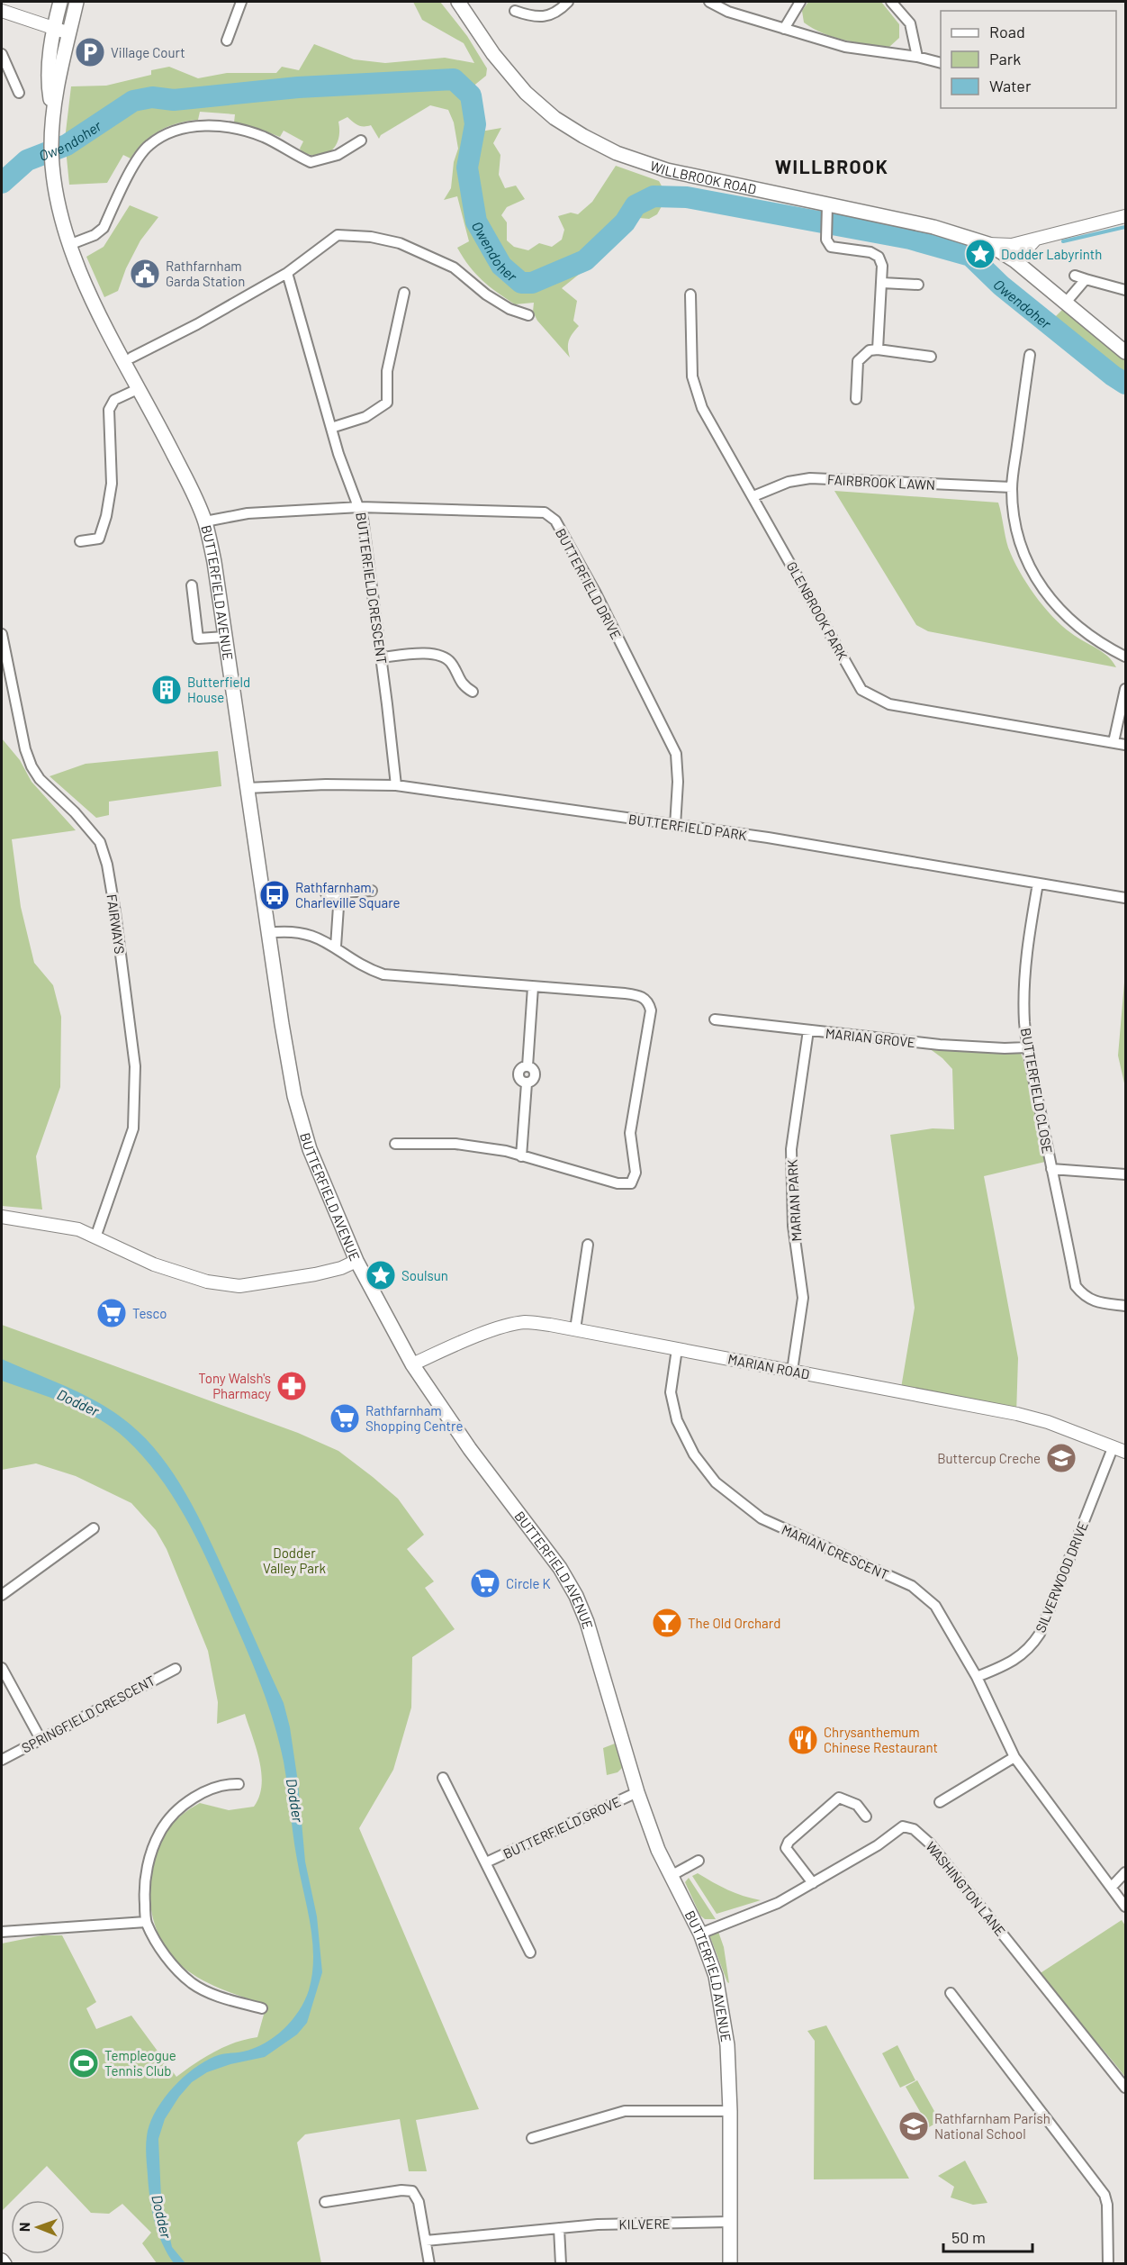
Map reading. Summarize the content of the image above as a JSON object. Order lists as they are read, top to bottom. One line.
{"streets":{"main road":["WILLBROOK ROAD","BUTTERFIELD AVENUE"],"street":["FAIRBROOK LAWN","BUTTERFIELD DRIVE","BUTTERFIELD CRESCENT","GLENBROOK PARK","BUTTERFIELD PARK","FAIRWAYS","MARIAN GROVE","BUTTERFIELD CLOSE","MARIAN PARK","MARIAN ROAD","MARIAN CRESCENT","SILVERWOOD DRIVE","SPRINGFIELD CRESCENT","BUTTERFIELD GROVE","WASHINGTON LANE","KILVERE"]},"crossings":[["FAIRBROOK LAWN","GLENBROOK PARK"],["BUTTERFIELD DRIVE","BUTTERFIELD CRESCENT"],["BUTTERFIELD DRIVE","BUTTERFIELD AVENUE"],["BUTTERFIELD DRIVE","BUTTERFIELD PARK"],["BUTTERFIELD CRESCENT","BUTTERFIELD PARK"],["BUTTERFIELD AVENUE","BUTTERFIELD PARK"],["BUTTERFIELD AVENUE","MARIAN ROAD"],["BUTTERFIELD AVENUE","BUTTERFIELD GROVE"],["BUTTERFIELD AVENUE","WASHINGTON LANE"],["BUTTERFIELD AVENUE","KILVERE"],["BUTTERFIELD PARK","BUTTERFIELD CLOSE"],["MARIAN GROVE","BUTTERFIELD CLOSE"],["MARIAN GROVE","MARIAN PARK"],["MARIAN PARK","MARIAN ROAD"],["MARIAN ROAD","MARIAN CRESCENT"],["MARIAN ROAD","SILVERWOOD DRIVE"],["MARIAN CRESCENT","SILVERWOOD DRIVE"]],"districts":["WILLBROOK"],"water":["Owendoher","Dodder"],"parks":["Dodder Valley Park"],"places":{"parking":["Village Court"],"place":["Dodder Labyrinth","Soulsun"],"public building":["Rathfarnham Garda Station"],"building":["Butterfield House"],"bus stop":["Rathfarnham, Charleville Square"],"supermarket":["Tesco","Rathfarnham Shopping Centre","Circle K"],"pharmacy":["Tony Walsh's Pharmacy"],"school or university":["Buttercup Creche","Rathfarnham Parish National School"],"bar":["The Old Orchard"],"restaurant":["Chrysanthemum Chinese Restaurant"],"sports":["Templeogue Tennis Club"]},"legend":["Road","Park","Water"],"scale_bar":"50 m","north":"left"}
